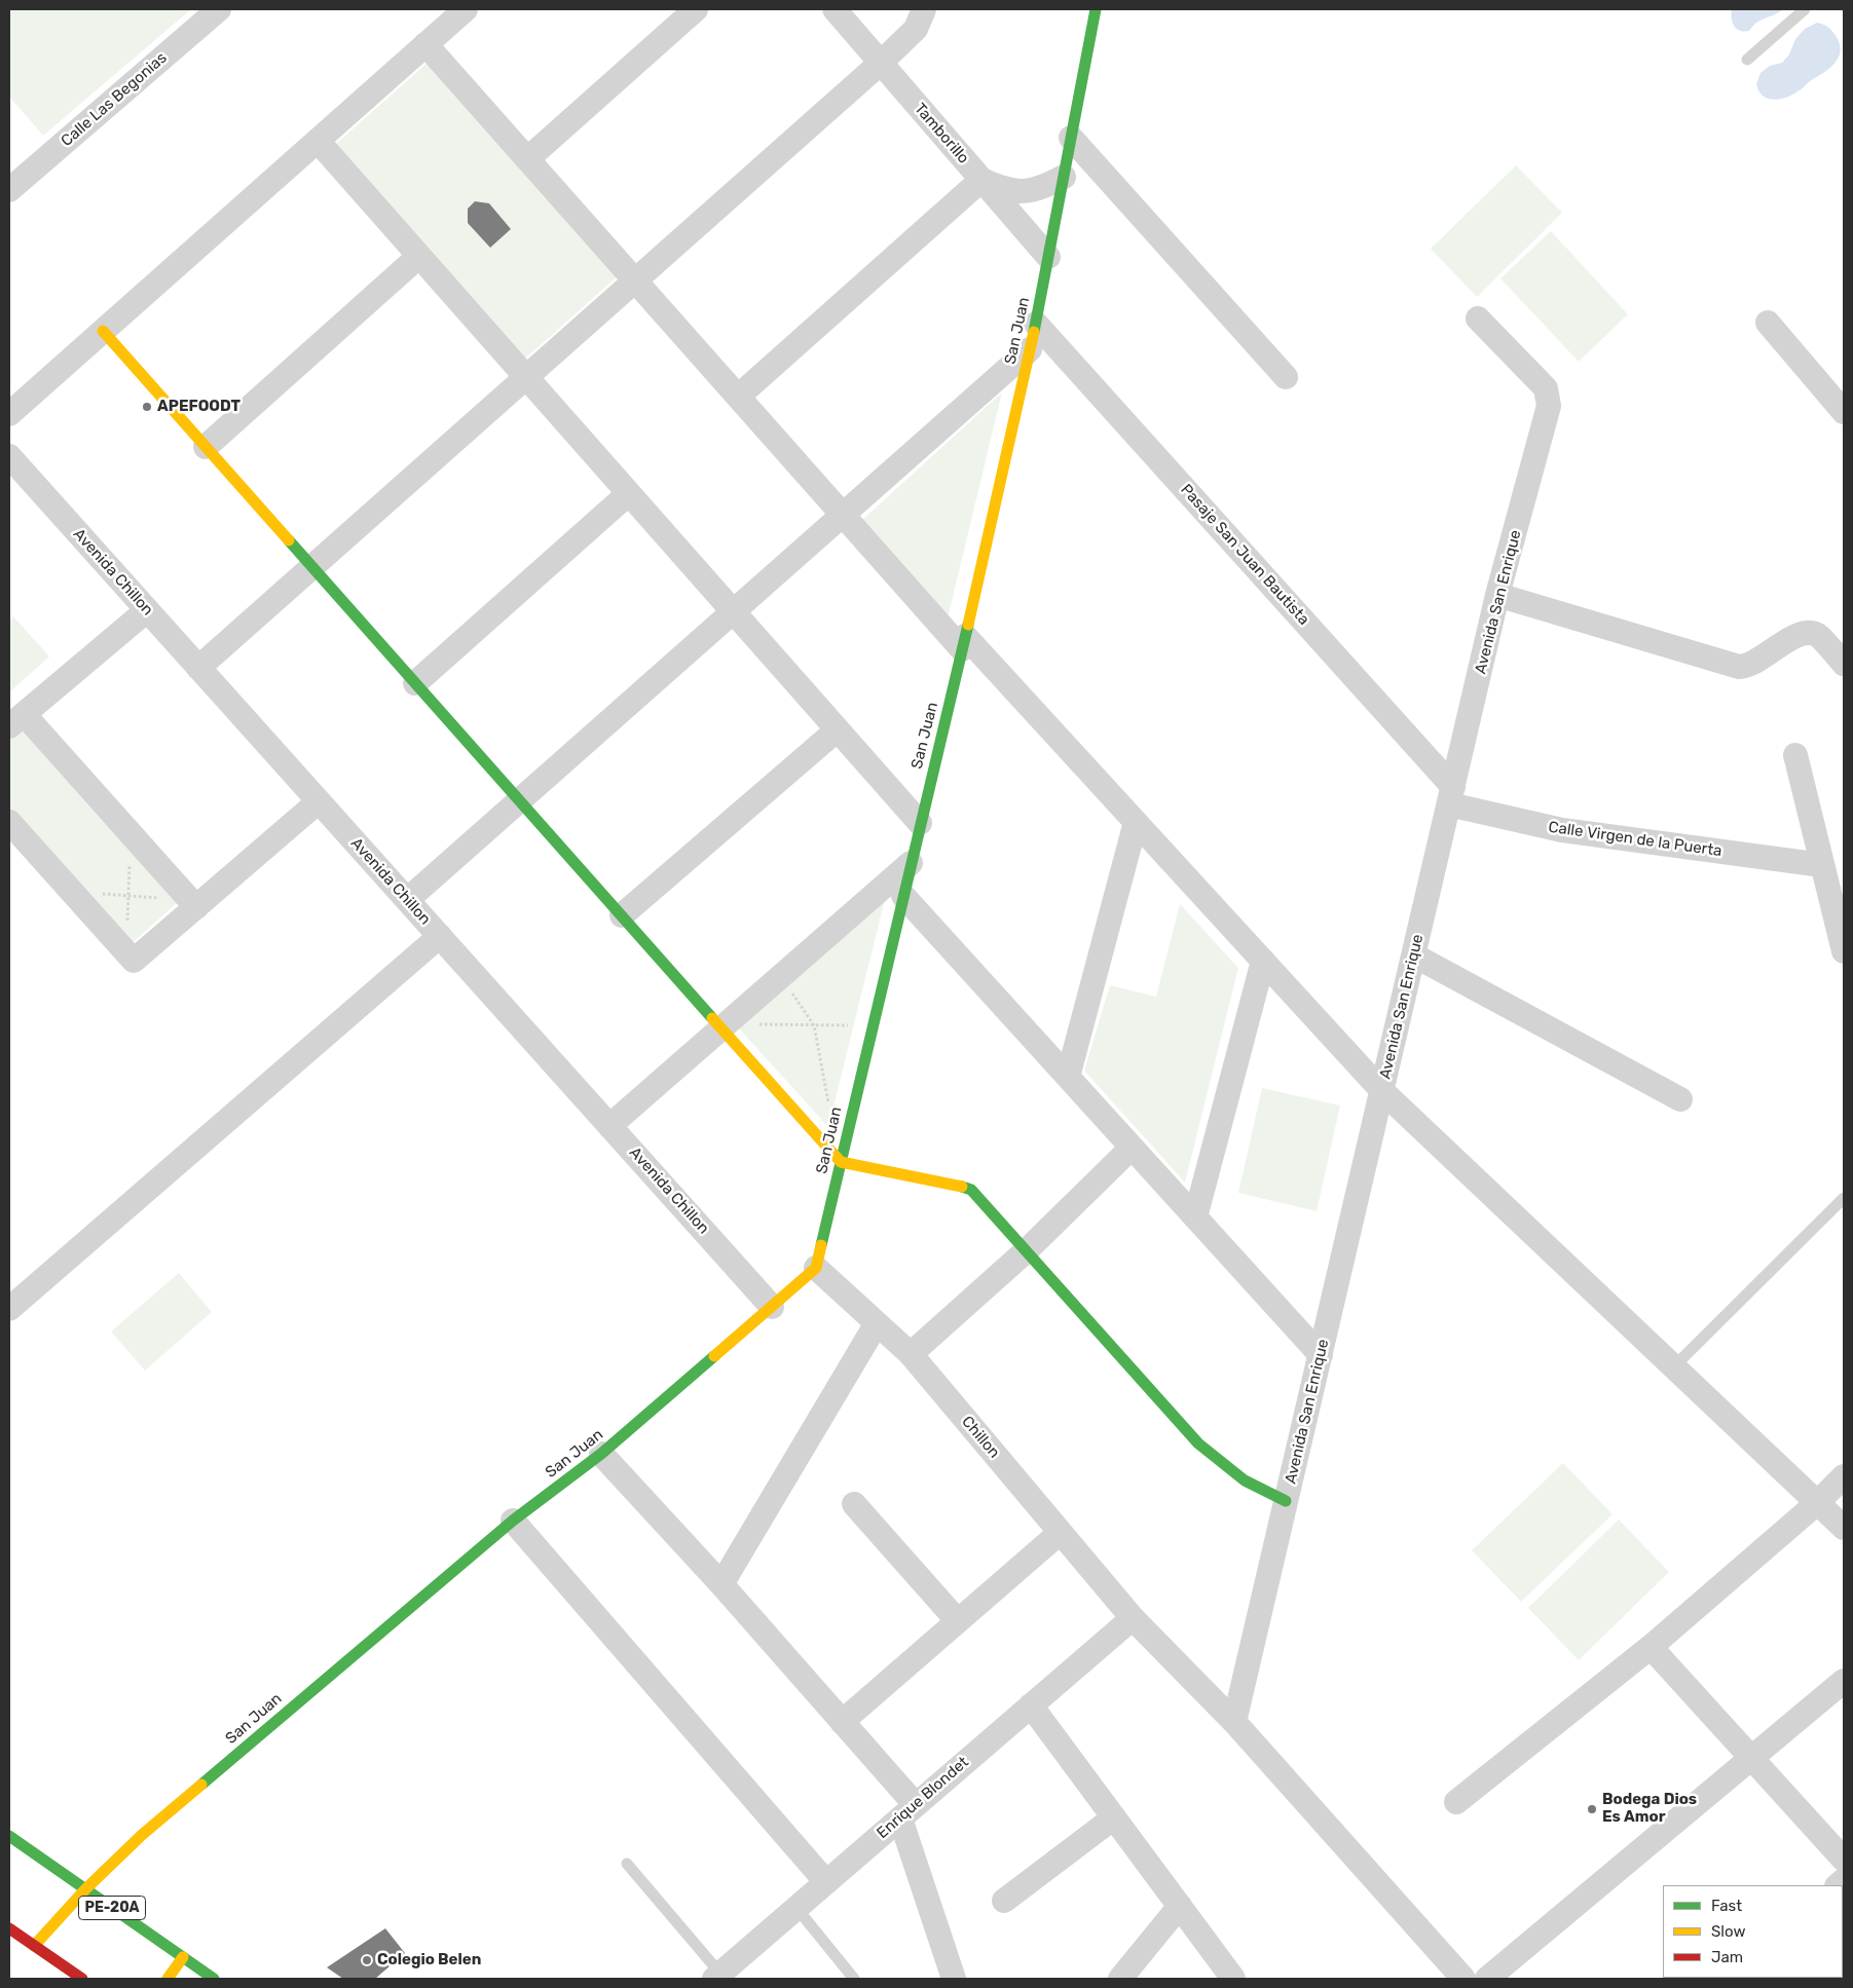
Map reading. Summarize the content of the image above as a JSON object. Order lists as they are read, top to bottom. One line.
{"streets":{"street":["Calle Las Begonias","Tamborillo","San Juan","Pasaje San Juan Bautista","Avenida Chillon","Avenida San Enrique","Calle Virgen de la Puerta","Chillon","Enrique Blondet","PE-20A"]},"crossings":[["Tamborillo","San Juan"],["San Juan","Pasaje San Juan Bautista"],["San Juan","Avenida Chillon"],["San Juan","Chillon"],["San Juan","PE-20A"],["Pasaje San Juan Bautista","Avenida San Enrique"],["Pasaje San Juan Bautista","Calle Virgen de la Puerta"],["Avenida San Enrique","Calle Virgen de la Puerta"],["Avenida San Enrique","Chillon"],["Chillon","Enrique Blondet"]],"places":["APEFOODT","Bodega Dios Es Amor","Colegio Belen"],"legend":["Fast","Slow","Jam"]}
